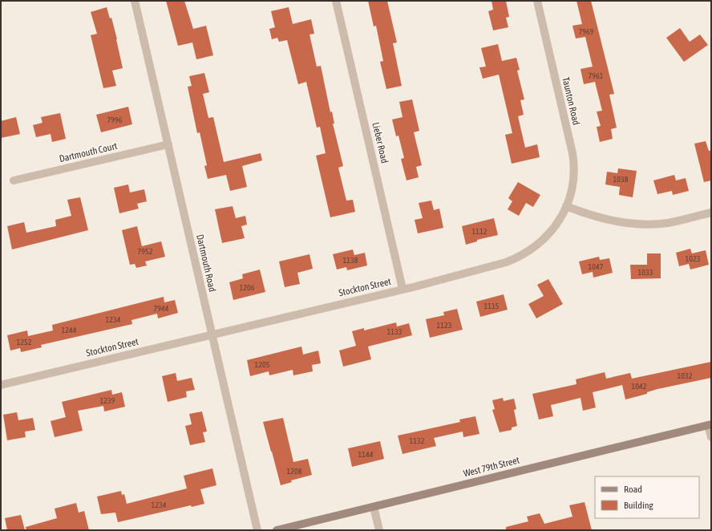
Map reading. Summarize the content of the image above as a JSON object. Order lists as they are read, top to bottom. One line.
{"streets":{"main road":["West 79th Street"],"street":["Taunton Road","Lieber Road","Dartmouth Court","Dartmouth Road","Stockton Street"]},"crossings":[["Taunton Road","Stockton Street"],["Lieber Road","Stockton Street"],["Dartmouth Court","Dartmouth Road"],["Dartmouth Road","Stockton Street"]],"house_numbers":["7969","7961","7996","1038","1112","7952","1023","1138","1047","1033","1206","1115","7944","1234","1123","1244","1133","1252","1205","1032","1042","1239","1132","1144","1208","1234"],"legend":["Road","Building"]}
